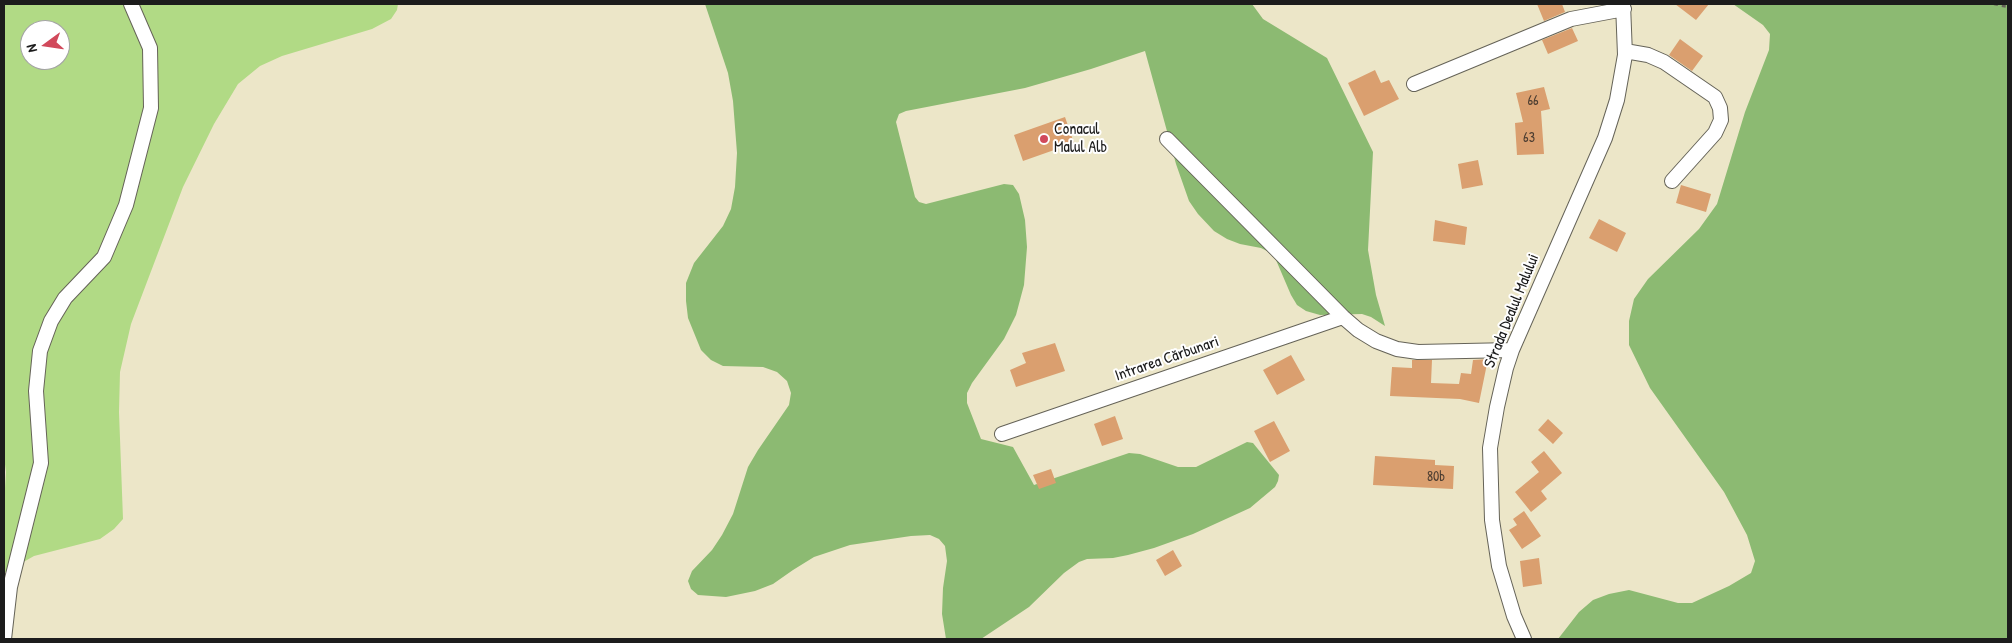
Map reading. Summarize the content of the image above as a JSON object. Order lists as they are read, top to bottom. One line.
{"streets":{"street":["Strada Dealul Malului","Intrarea Cărbunari"]},"places":["Conacul Malul Alb"],"house_numbers":["66","63","80b"],"north":"left"}
